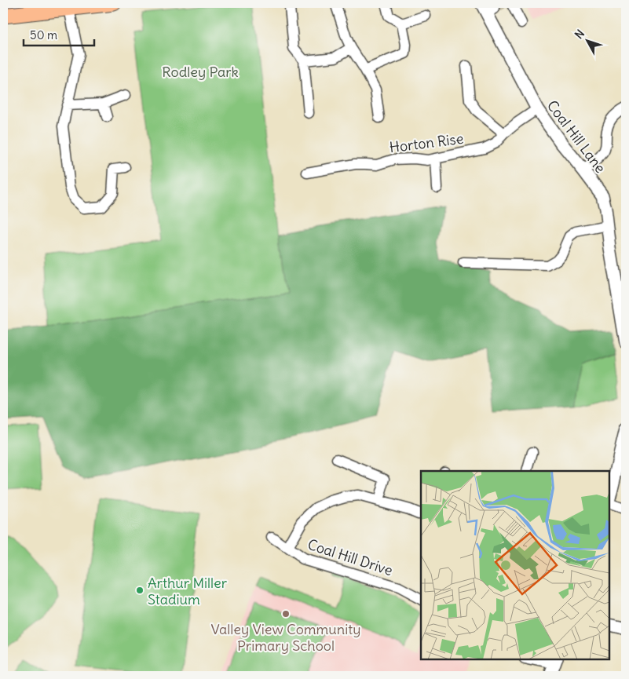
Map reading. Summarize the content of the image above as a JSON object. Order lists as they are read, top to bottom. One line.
{"streets":{"street":["Coal Hill Lane","Horton Rise","Coal Hill Drive"]},"crossings":[["Coal Hill Lane","Horton Rise"]],"parks":["Rodley Park"],"places":["Arthur Miller Stadium","Valley View Community Primary School"],"scale_bar":"50 m","north":"top left"}
